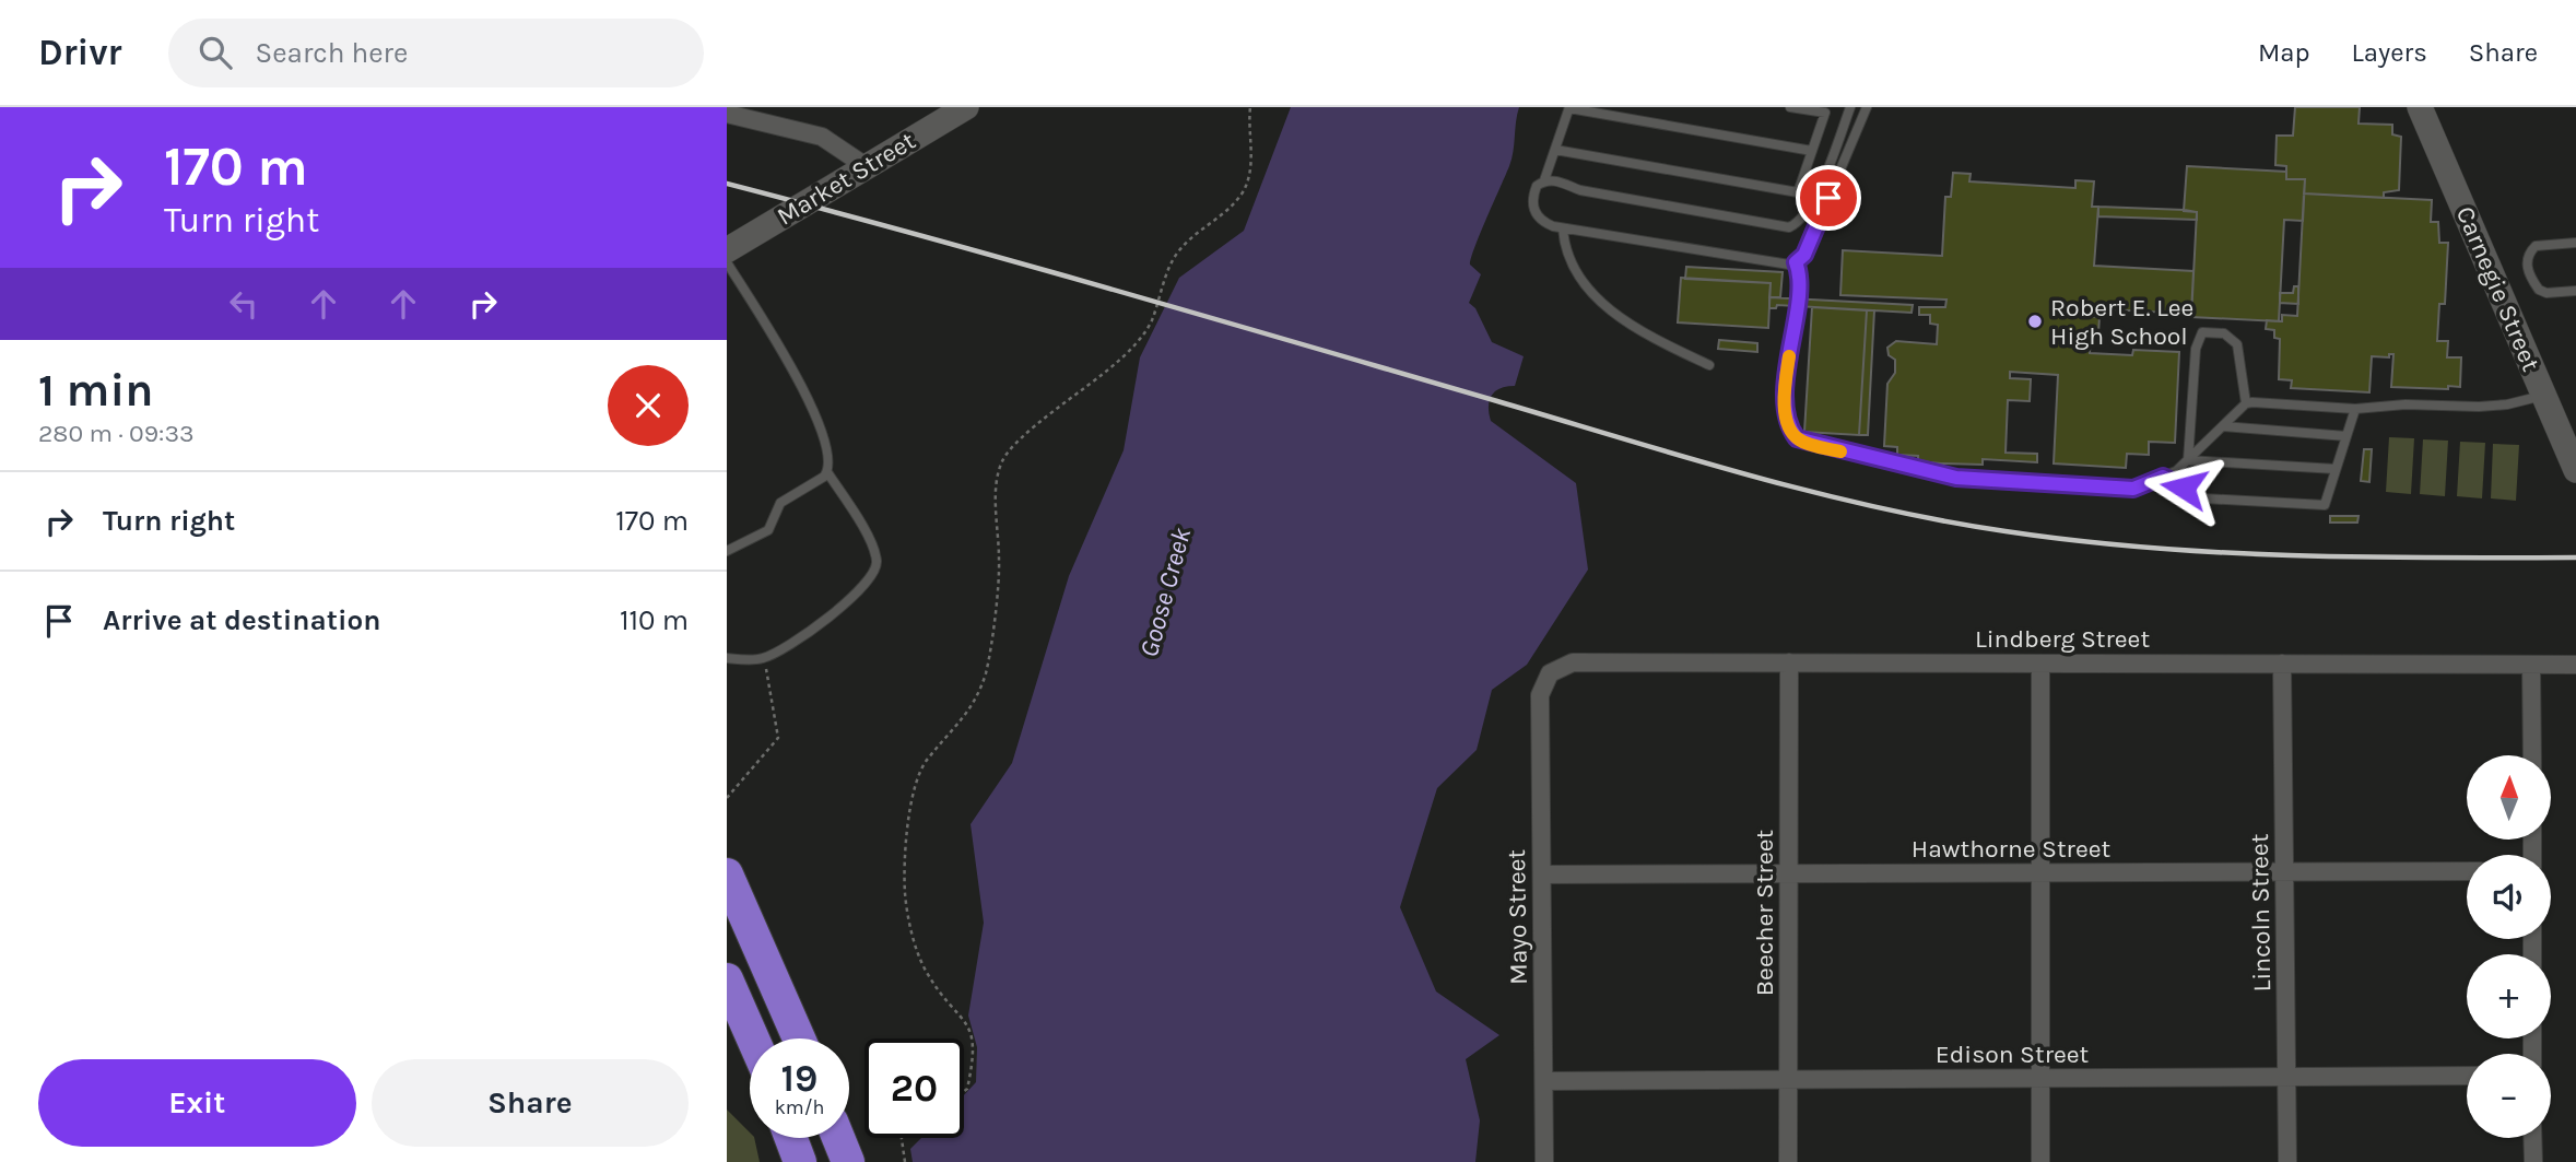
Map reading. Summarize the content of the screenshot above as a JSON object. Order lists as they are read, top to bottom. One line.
{"streets":{"street":["Market Street","Carnegie Street","Lindberg Street","Hawthorne Street","Beecher Street","Lincoln Street","Mayo Street","Edison Street"]},"crossings":[["Lindberg Street","Beecher Street"],["Lindberg Street","Lincoln Street"],["Lindberg Street","Mayo Street"],["Hawthorne Street","Beecher Street"],["Hawthorne Street","Lincoln Street"],["Hawthorne Street","Mayo Street"],["Beecher Street","Edison Street"],["Lincoln Street","Edison Street"],["Mayo Street","Edison Street"]],"water":["Goose Creek"],"places":["Robert E. Lee High School"],"north":"top","page":{"header":"Drivr","search":"Search here","nav":["Map","Layers","Share"],"turn":["170 m","Turn right"],"heading":["1 min","280 m · 09:33"],"list":[{"name":"Turn right","value":"170 m"},{"name":"Arrive at destination","value":"110 m"}],"map_buttons":["+","−"],"speed":"19 km/h","limit":"20","buttons":["Exit","Share"]}}
